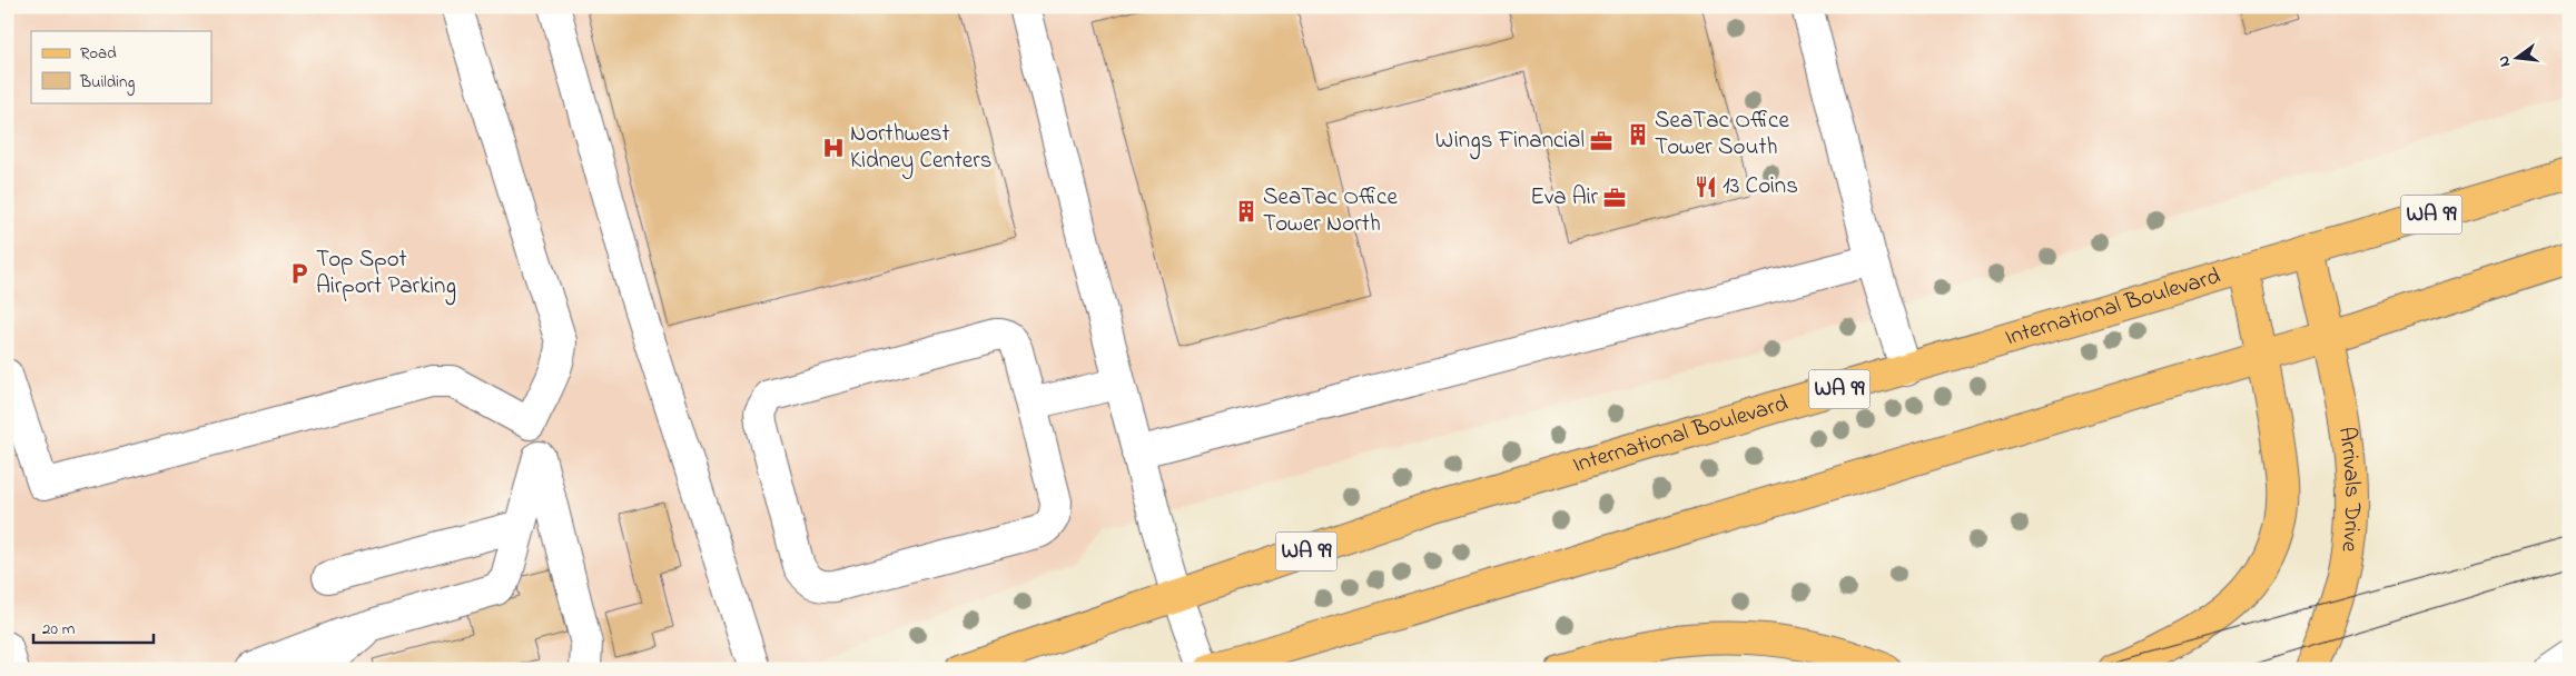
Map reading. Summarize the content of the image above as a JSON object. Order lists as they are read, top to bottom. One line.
{"streets":{"main road":["WA 99","International Boulevard","Arrivals Drive"]},"crossings":[["International Boulevard","Arrivals Drive"]],"places":{"building":["SeaTac Office Tower South","SeaTac Office Tower North"],"office":["Wings Financial","Eva Air"],"hospital":["Northwest Kidney Centers"],"restaurant":["13 Coins"],"parking":["Top Spot Airport Parking"]},"legend":["Road","Building"],"scale_bar":"20 m","north":"left"}
